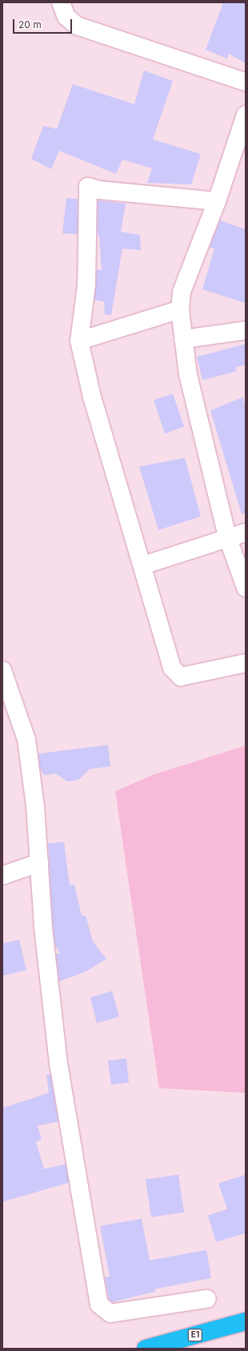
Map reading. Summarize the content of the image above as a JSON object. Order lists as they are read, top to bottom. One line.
{"streets":{"highway":["E1"]},"scale_bar":"20 m"}
